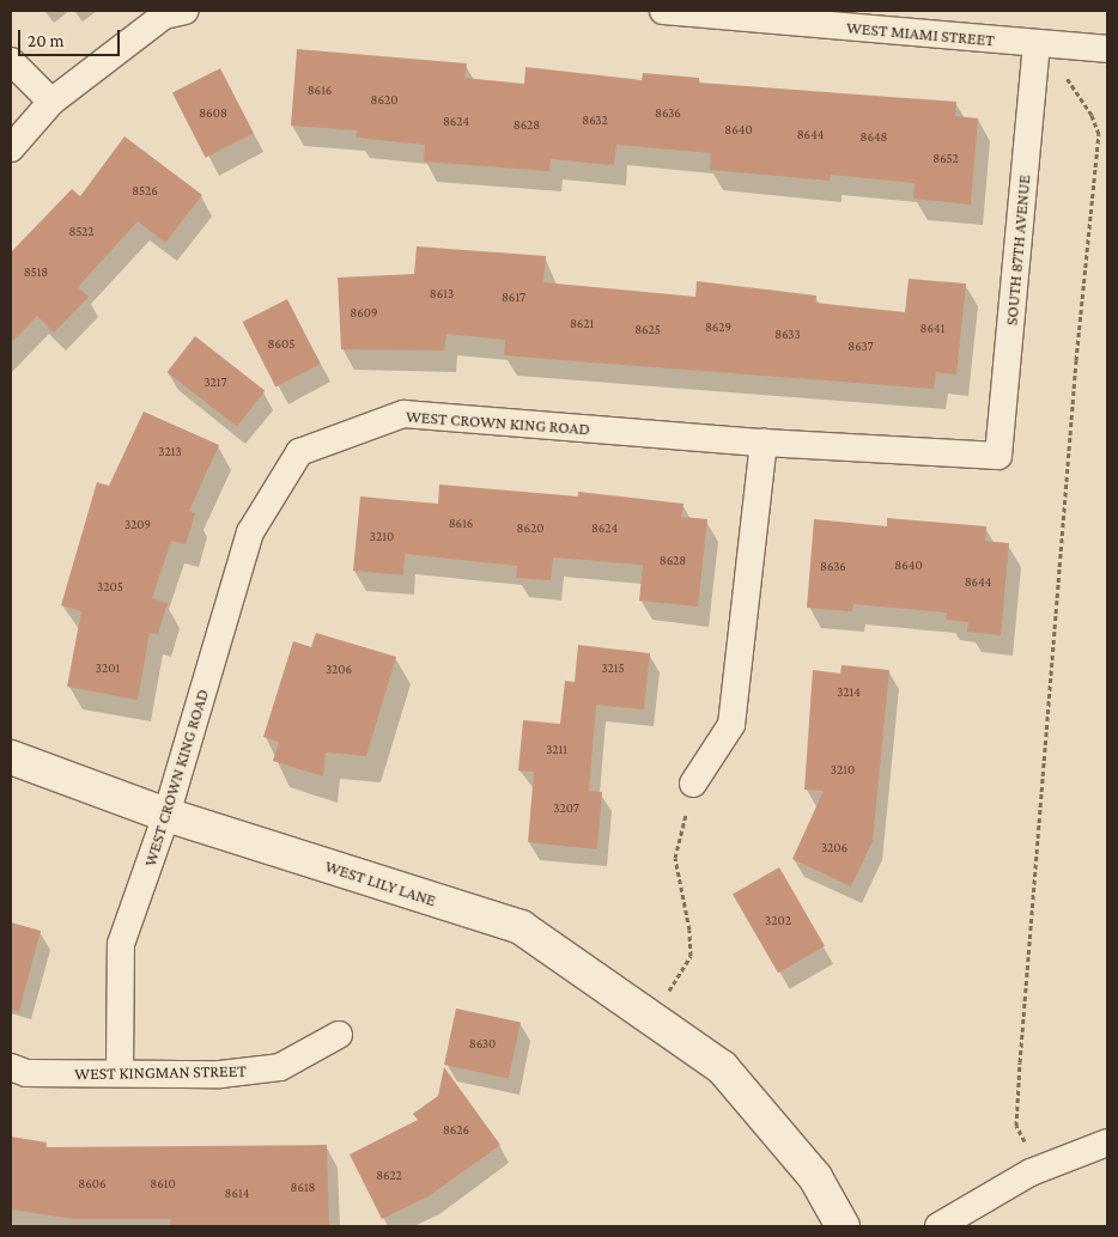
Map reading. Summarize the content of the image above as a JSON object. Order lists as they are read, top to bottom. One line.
{"streets":{"street":["WEST MIAMI STREET","SOUTH 87TH AVENUE","WEST CROWN KING ROAD","WEST LILY LANE","WEST KINGMAN STREET"]},"crossings":[["WEST MIAMI STREET","SOUTH 87TH AVENUE"],["SOUTH 87TH AVENUE","WEST CROWN KING ROAD"],["WEST CROWN KING ROAD","WEST LILY LANE"],["WEST CROWN KING ROAD","WEST KINGMAN STREET"]],"house_numbers":["8616","8620","8608","8636","8632","8624","8628","8640","8644","8648","8652","8526","8522","8518","8613","8617","8609","8621","8629","8641","8625","8633","8605","8637","3217","3213","8616","3209","8620","8624","3210","8628","8640","8636","8644","3205","3201","3215","3206","3214","3211","3210","3207","3206","3202","8630","8626","8622","8606","8610","8618","8614"],"scale_bar":"20 m"}
